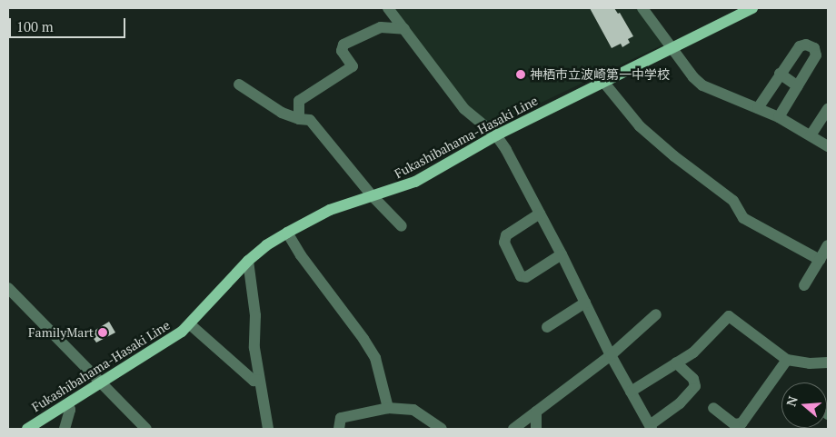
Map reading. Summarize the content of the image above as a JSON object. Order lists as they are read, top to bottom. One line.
{"streets":{"main road":["Fukashibahama-Hasaki Line"]},"places":["神栖市立波崎第一中学校","FamilyMart"],"scale_bar":"100 m","north":"left"}
